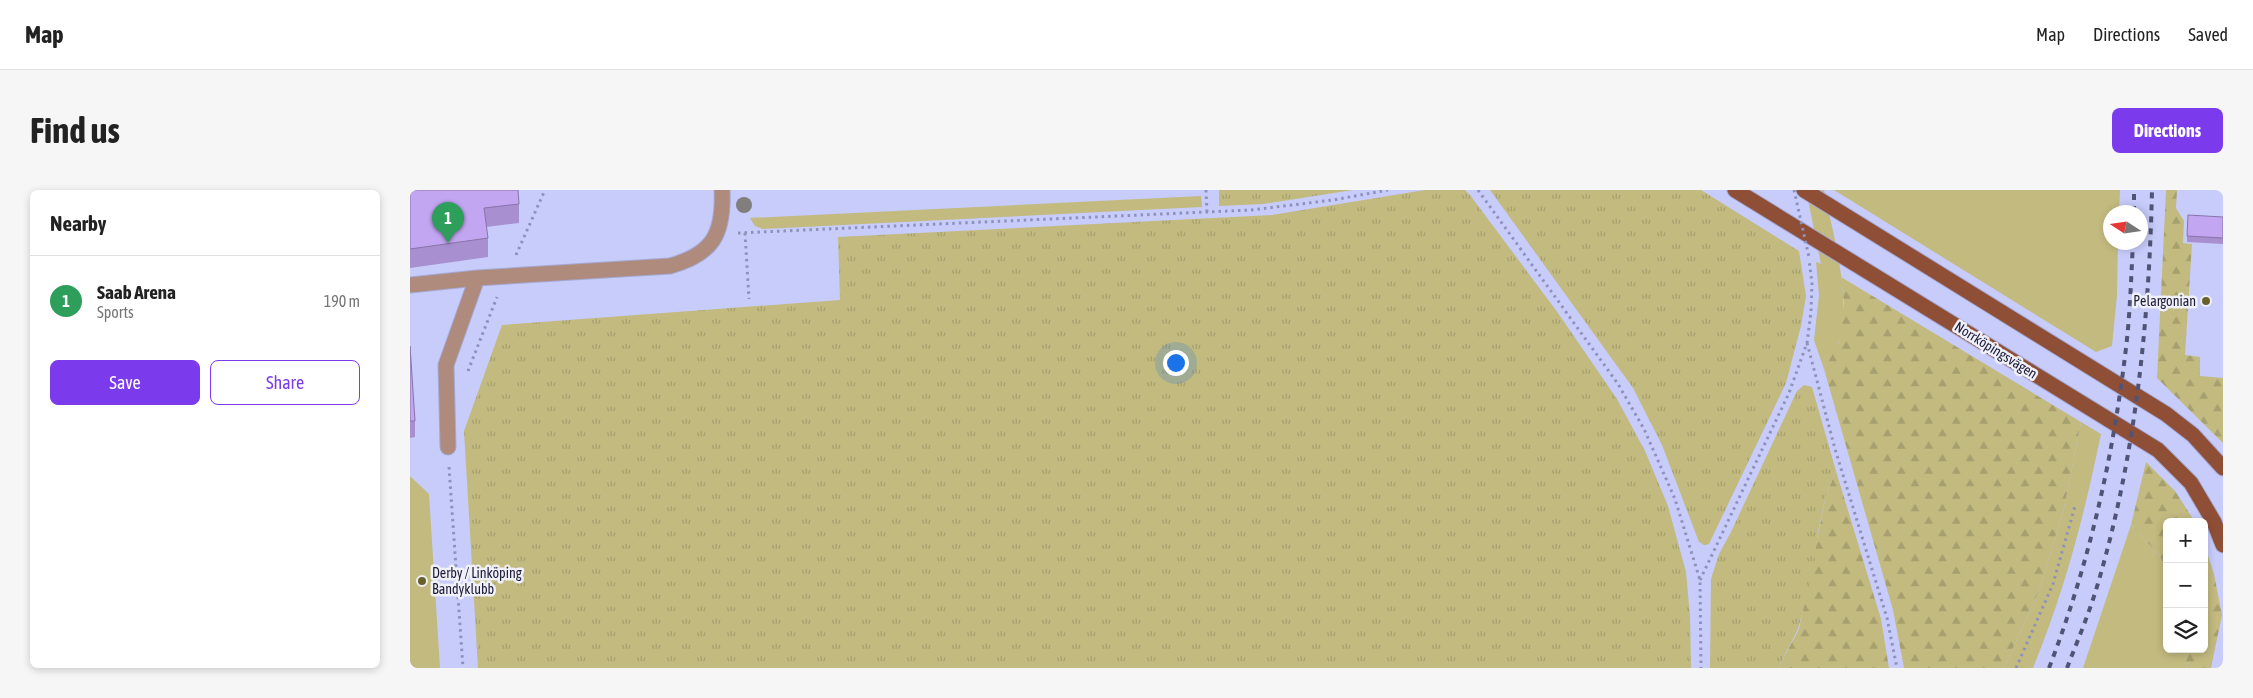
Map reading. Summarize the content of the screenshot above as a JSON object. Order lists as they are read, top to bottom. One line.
{"streets":{"main road":["Norrköpingsvägen"]},"places":["Pelargonian","Derby / Linköping Bandyklubb"],"north":"left","page":{"header":"Map","nav":["Map","Directions","Saved"],"buttons":["Directions",["Save","Share"]],"title":"Find us","heading":"Nearby","pins":"1","list":[{"mark":"1","name":"Saab Arena","note":"Sports","value":"190 m"}],"map_buttons":["+","−"]}}
